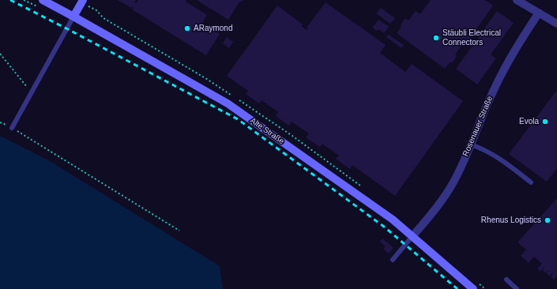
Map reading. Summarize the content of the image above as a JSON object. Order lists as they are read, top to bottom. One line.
{"streets":{"street":["Rosenauer Straße","Alte Straße"]},"crossings":[["Rosenauer Straße","Alte Straße"]],"places":["ARaymond","Stäubli Electrical Connectors","Evola","Rhenus Logistics"]}
